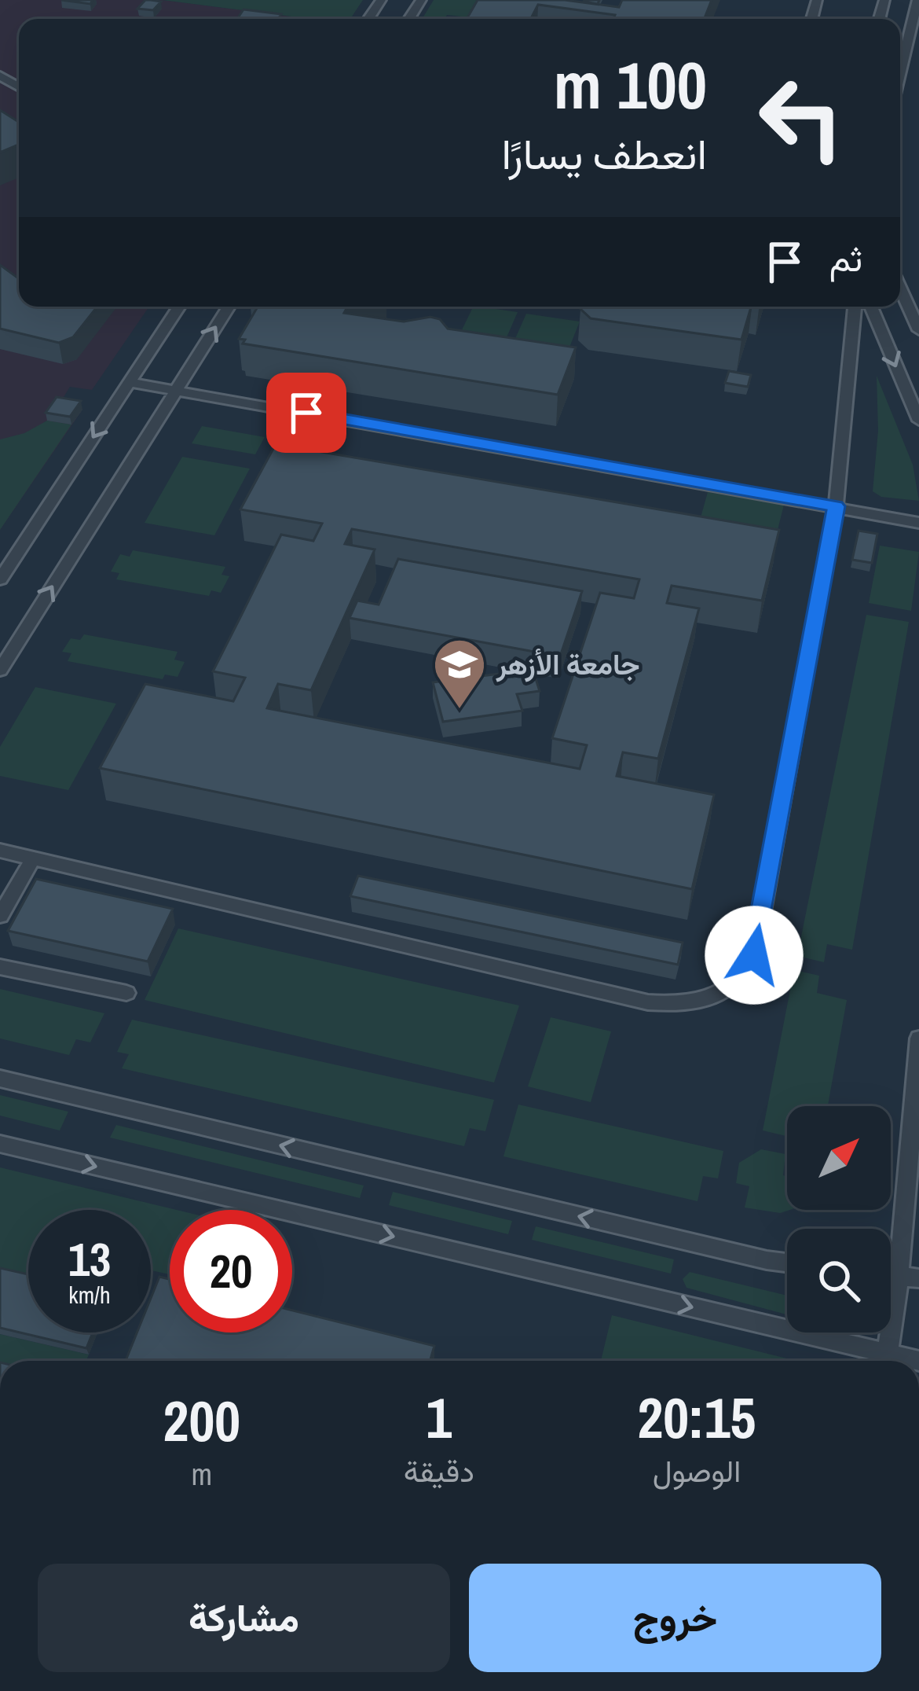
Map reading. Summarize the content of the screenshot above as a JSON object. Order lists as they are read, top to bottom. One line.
{"places":{"school or university":["جامعة الأزهر"]},"north":"top right","page":{"turn":["100 m","انعطف يسارًا"],"then":"ثم","speed":"13 km/h","limit":"20","eta":["20:15","الوصول","1","دقيقة","200","m"],"buttons":["خروج","مشاركة"]}}
